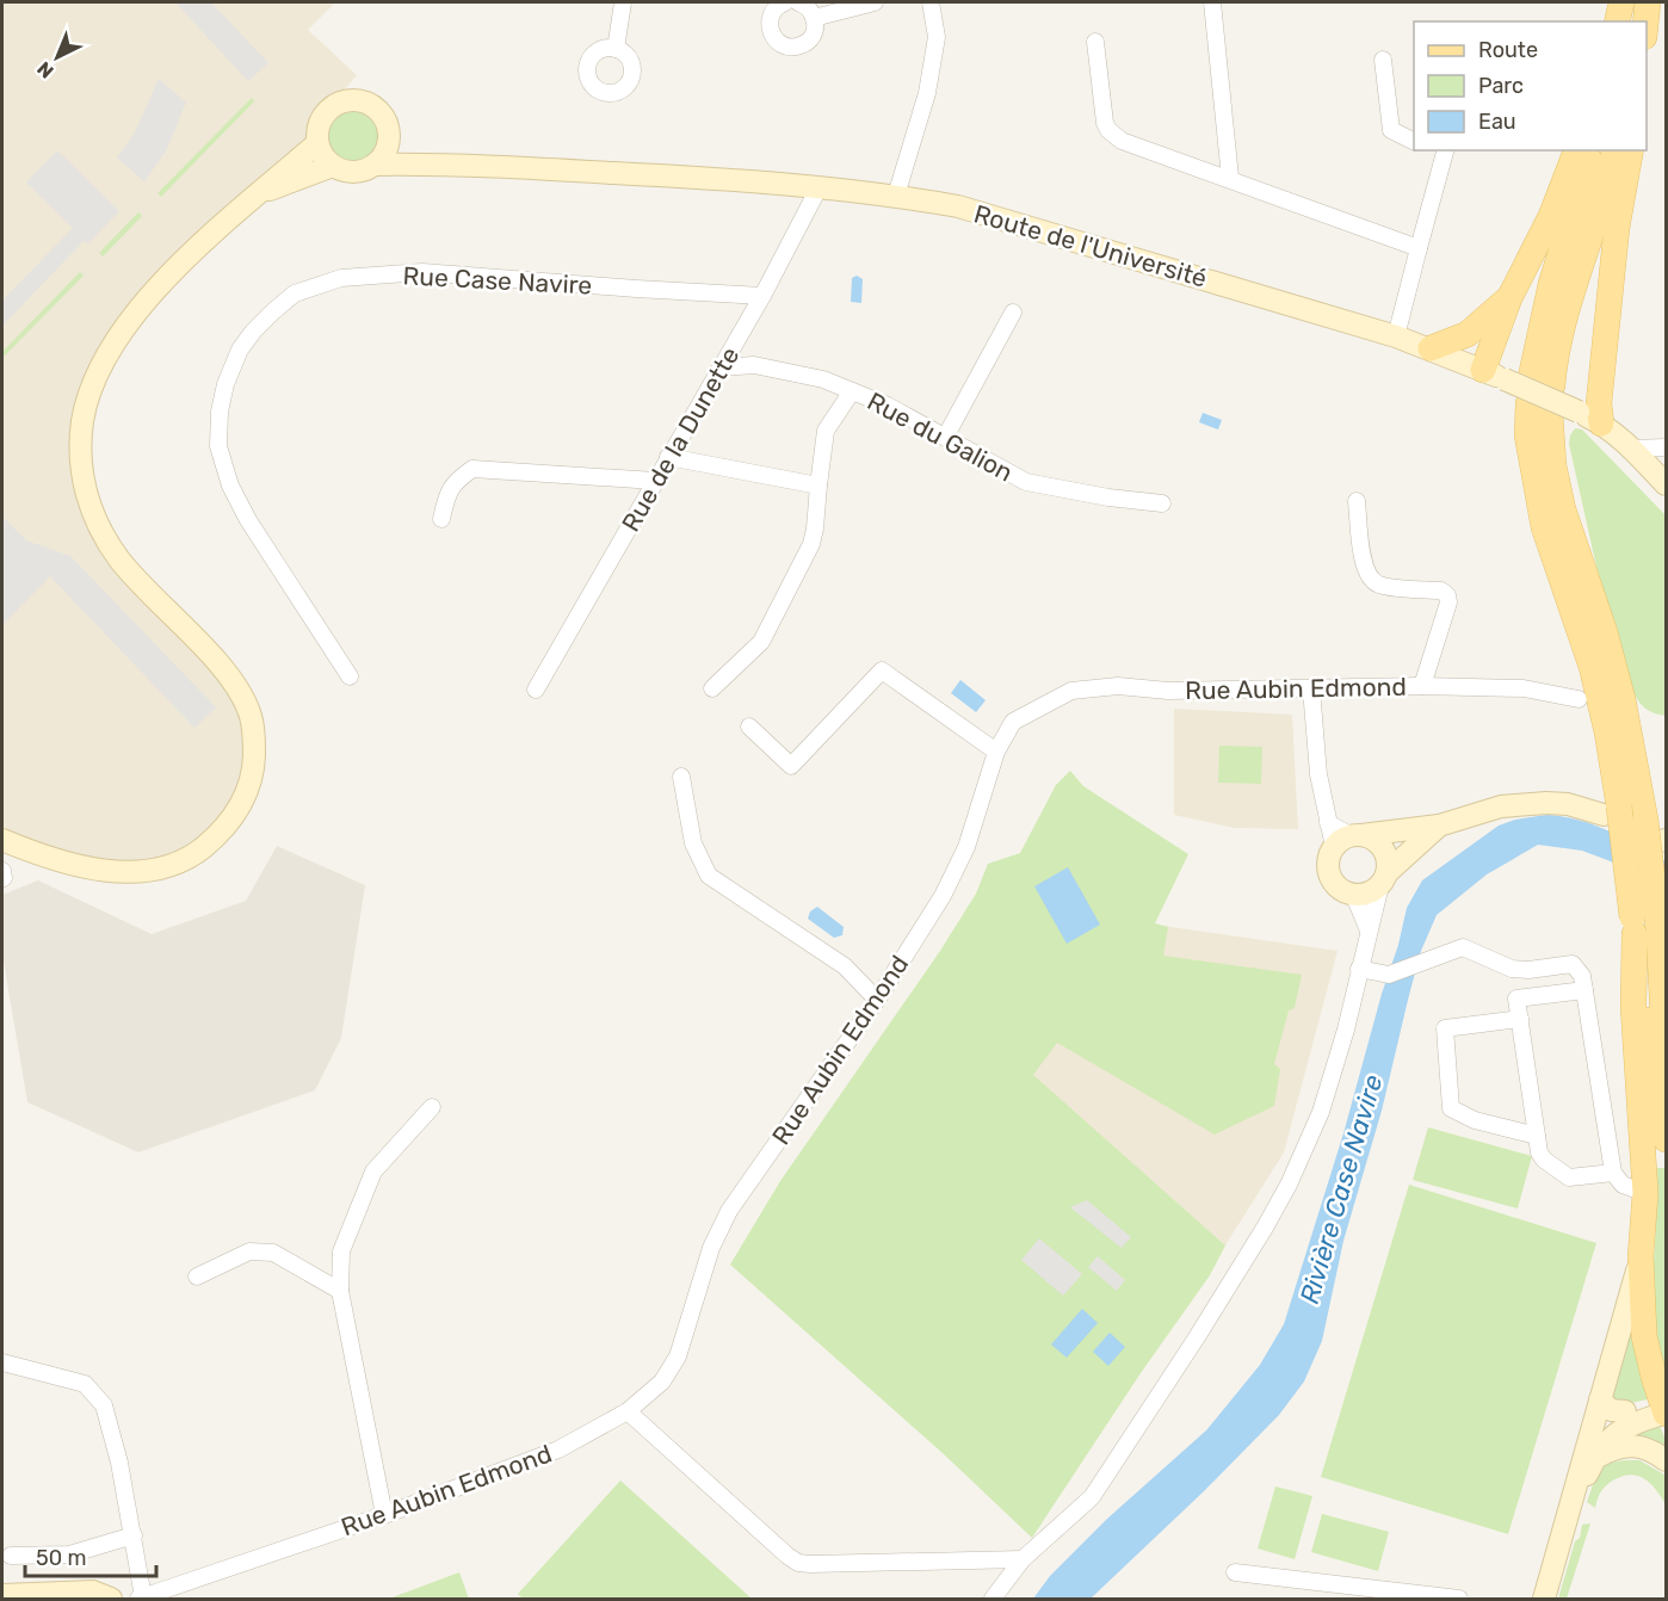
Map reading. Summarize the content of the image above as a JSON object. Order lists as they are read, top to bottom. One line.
{"streets":{"main road":["Route de l'Université"],"street":["Rue Case Navire","Rue du Galion","Rue de la Dunette","Rue Aubin Edmond"]},"crossings":[["Route de l'Université","Rue de la Dunette"],["Rue Case Navire","Rue de la Dunette"],["Rue du Galion","Rue de la Dunette"]],"water":["Rivière Case Navire"],"legend":["Route","Parc","Eau"],"scale_bar":"50 m","north":"bottom left"}
